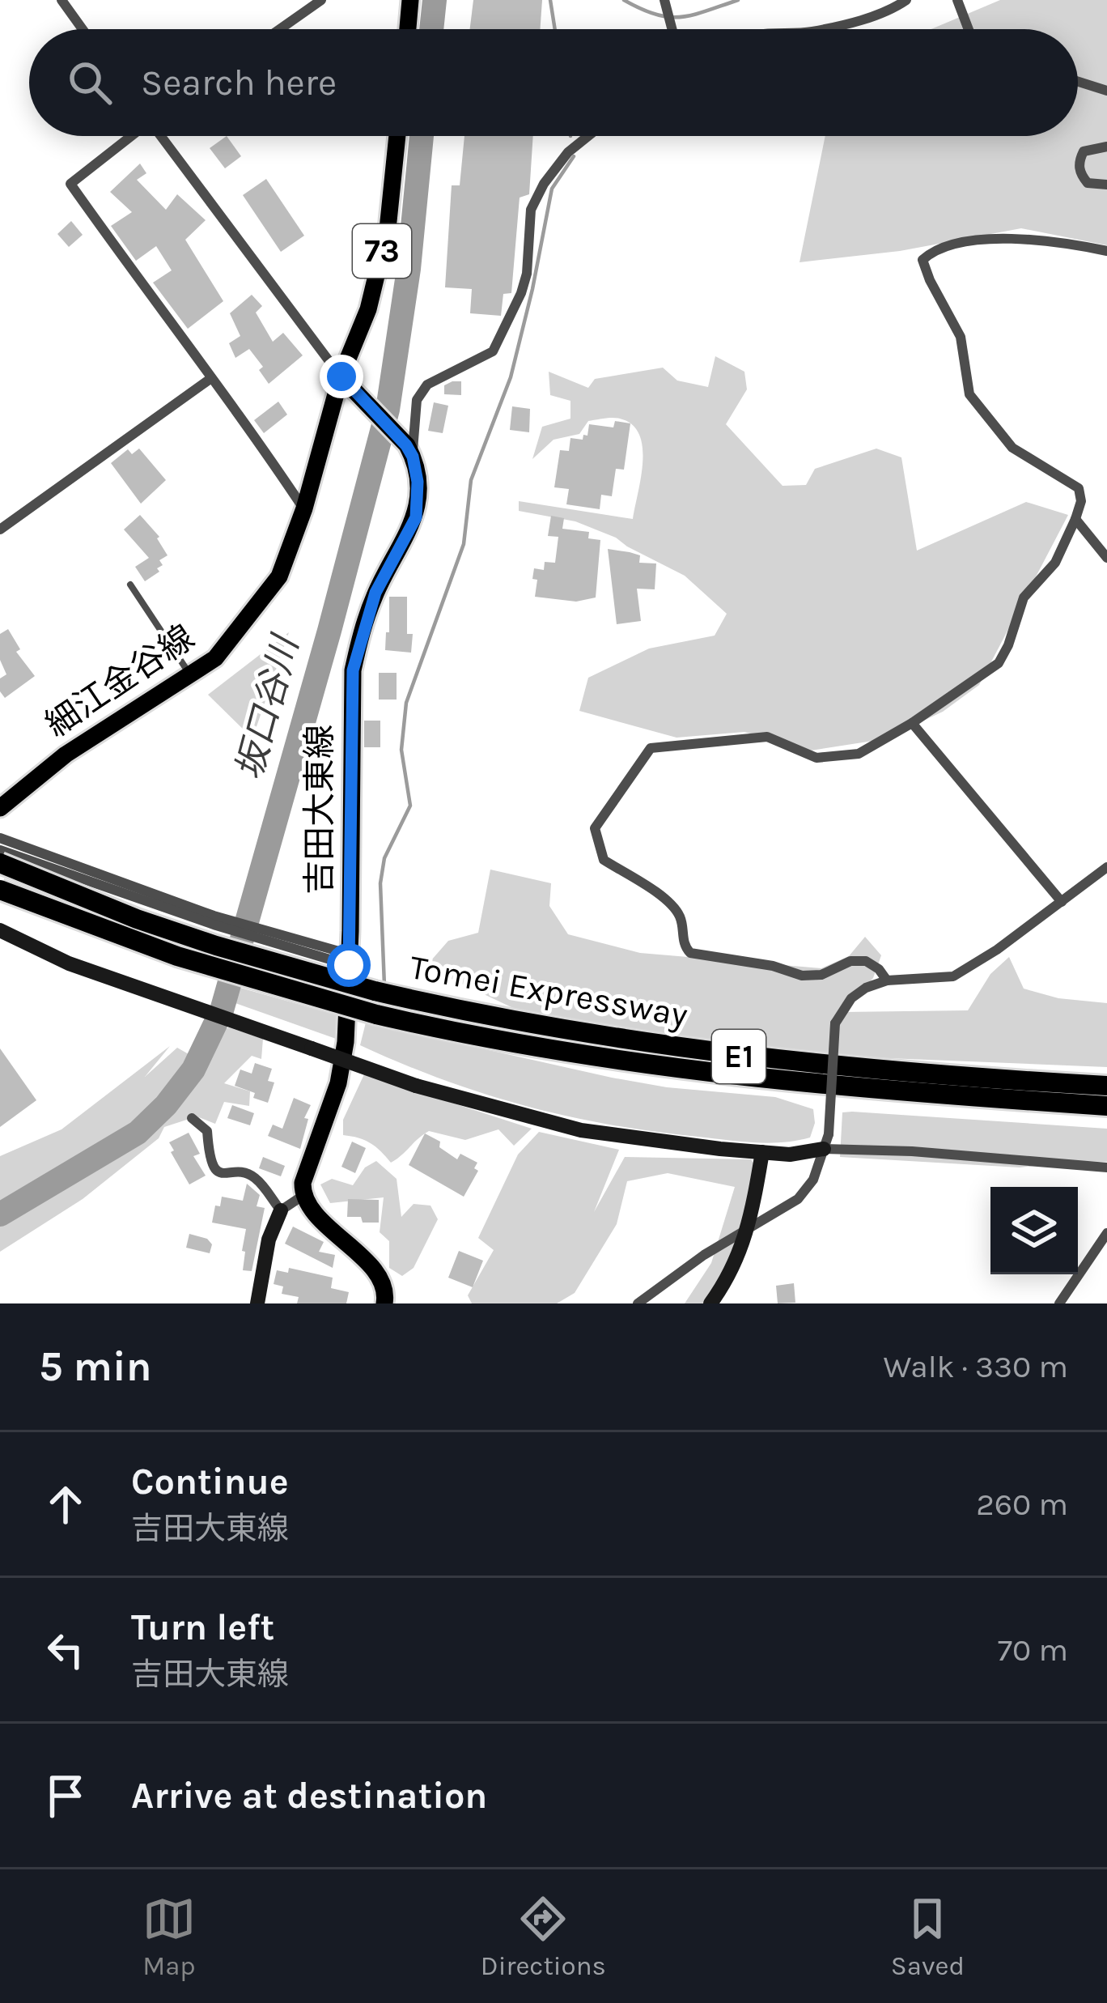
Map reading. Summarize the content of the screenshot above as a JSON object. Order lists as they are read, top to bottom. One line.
{"streets":{"highway":["Tomei Expressway","E1"],"main road":["73","細江金谷線","吉田大東線"]},"crossings":[["73","細江金谷線"]],"water":["坂口谷川"],"page":{"search":"Search here","heading":["5 min","Walk · 330 m"],"list":[["Continue","吉田大東線","260 m"],["Turn left","吉田大東線","70 m"],"Arrive at destination"],"nav":["Map","Directions","Saved"]}}
